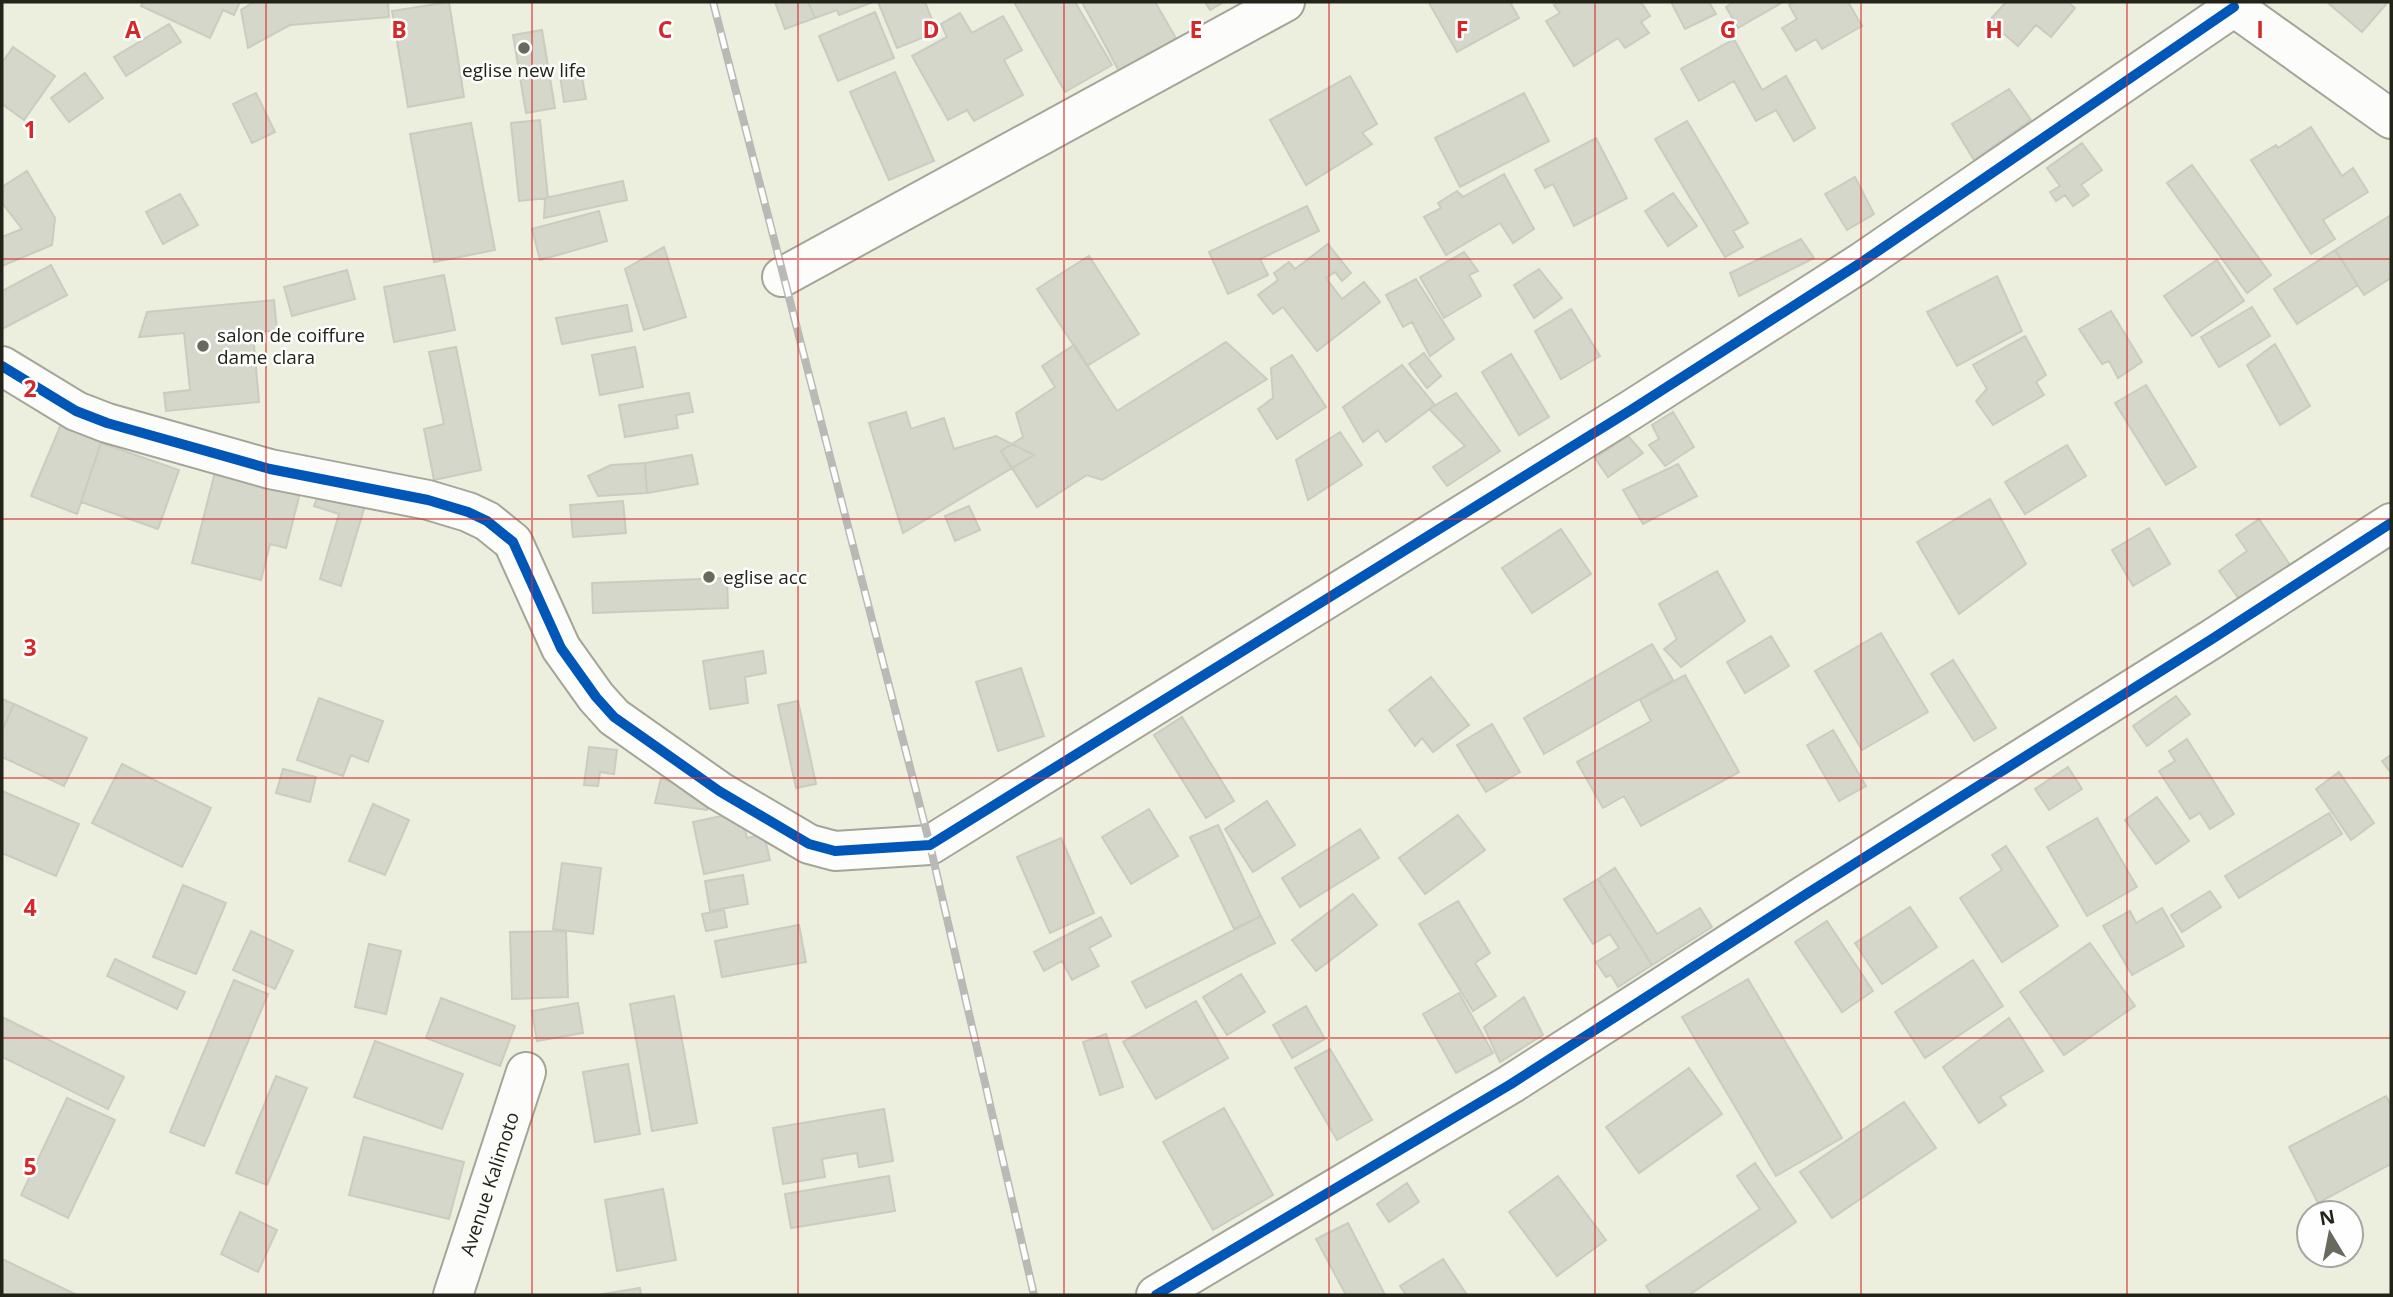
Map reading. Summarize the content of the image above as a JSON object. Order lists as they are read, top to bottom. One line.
{"streets":{"street":["Avenue Kalimoto"]},"places":["eglise new life","salon de coiffure dame clara","eglise acc"],"north":"top","grid":{"columns":["A","B","C","D","E","F","G","H","I"],"rows":["1","2","3","4","5"]}}
